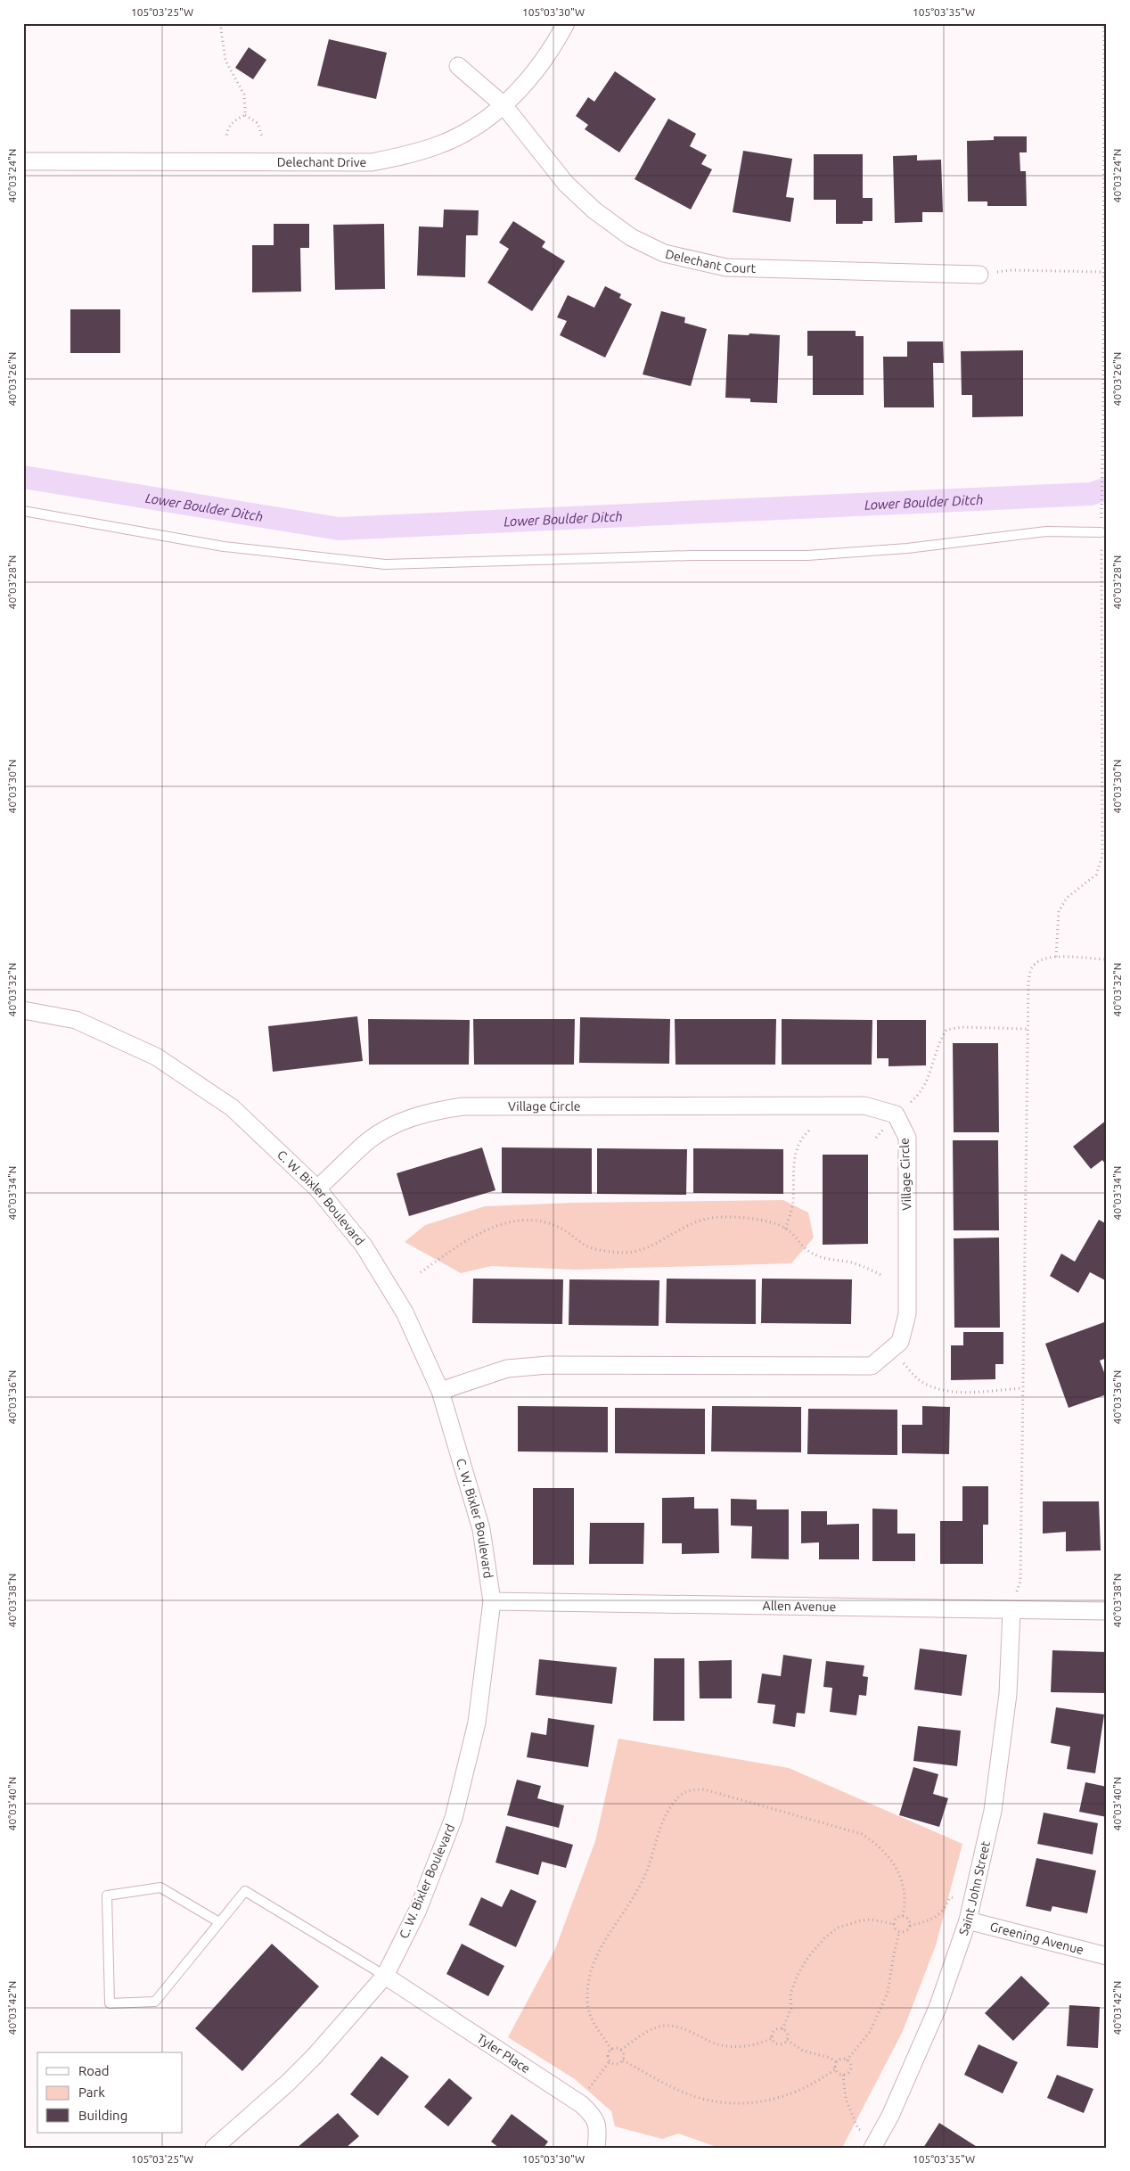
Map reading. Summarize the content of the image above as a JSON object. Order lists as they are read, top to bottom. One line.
{"streets":{"street":["Delechant Drive","Delechant Court","Village Circle","C. W. Bixler Boulevard","Allen Avenue","Saint John Street","Greening Avenue","Tyler Place"]},"crossings":[["Delechant Drive","Delechant Court"],["Village Circle","C. W. Bixler Boulevard"],["C. W. Bixler Boulevard","Allen Avenue"],["C. W. Bixler Boulevard","Tyler Place"],["Allen Avenue","Saint John Street"],["Saint John Street","Greening Avenue"]],"water":["Lower Boulder Ditch"],"legend":["Road","Park","Building"],"coordinates":["105°03'25\"W","105°03'30\"W","105°03'35\"W","40°03'24\"N","40°03'26\"N","40°03'28\"N","40°03'30\"N","40°03'32\"N","40°03'34\"N","40°03'36\"N","40°03'38\"N","40°03'40\"N","40°03'42\"N"]}
